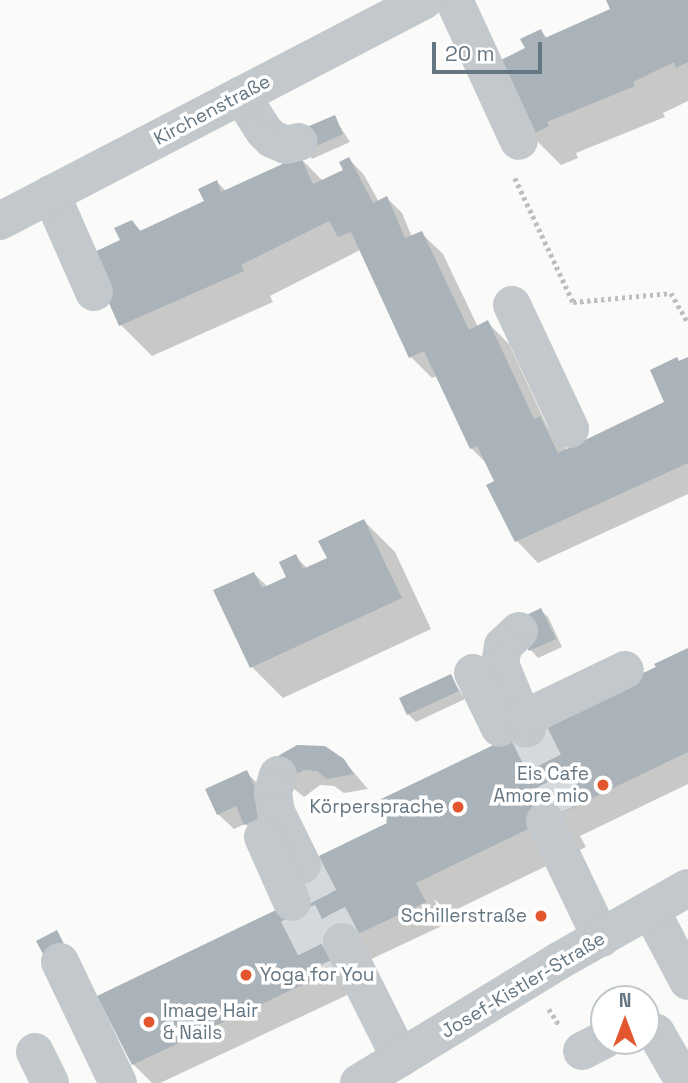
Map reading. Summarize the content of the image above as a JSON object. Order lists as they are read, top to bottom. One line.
{"streets":{"street":["Kirchenstraße","Josef-Kistler-Straße"]},"places":["Eis Cafe Amore mio","Körpersprache","Schillerstraße","Yoga for You","Image Hair & Nails"],"scale_bar":"20 m","north":"top"}
